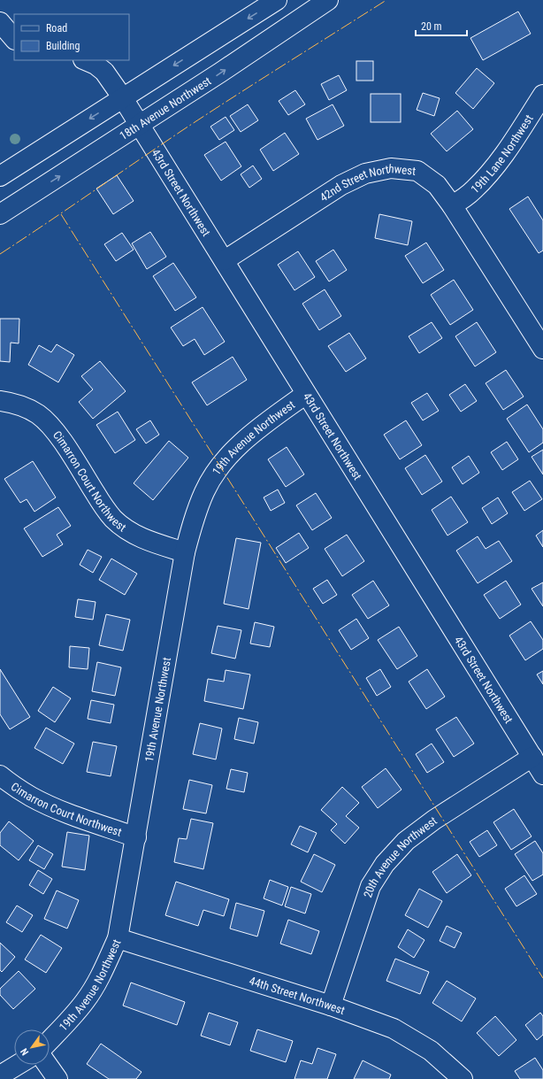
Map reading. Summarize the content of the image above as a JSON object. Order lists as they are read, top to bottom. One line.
{"streets":{"street":["18th Avenue Northwest","19th Lane Northwest","42nd Street Northwest","43rd Street Northwest","19th Avenue Northwest","Cimarron Court Northwest","20th Avenue Northwest","44th Street Northwest"]},"crossings":[["18th Avenue Northwest","43rd Street Northwest"],["19th Lane Northwest","42nd Street Northwest"],["42nd Street Northwest","43rd Street Northwest"],["43rd Street Northwest","19th Avenue Northwest"],["43rd Street Northwest","20th Avenue Northwest"],["19th Avenue Northwest","Cimarron Court Northwest"],["19th Avenue Northwest","44th Street Northwest"],["20th Avenue Northwest","44th Street Northwest"]],"legend":["Road","Building"],"scale_bar":"20 m","north":"bottom left"}
